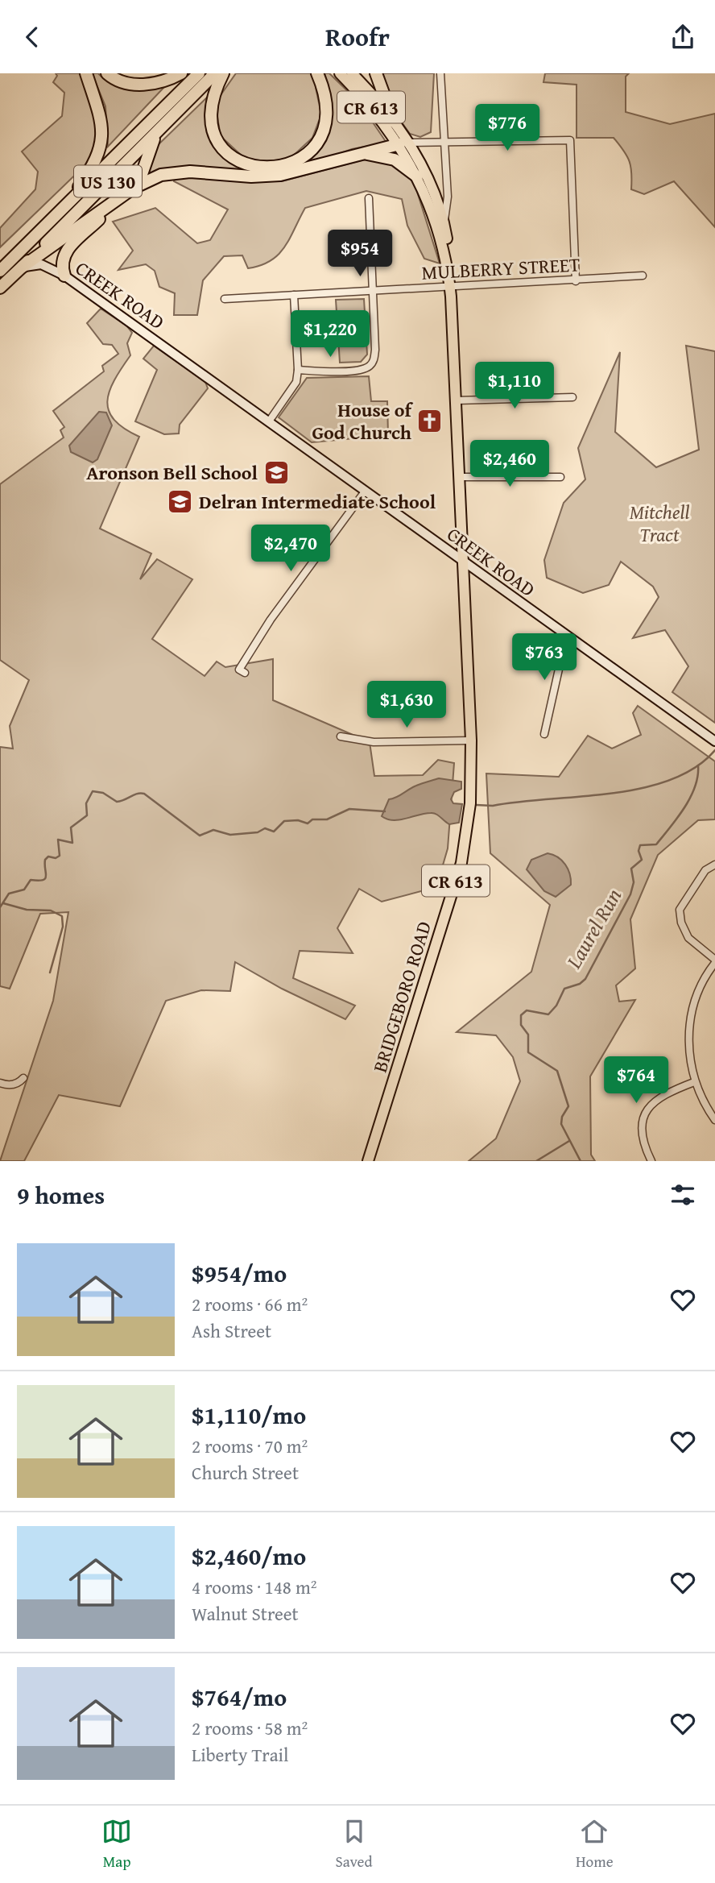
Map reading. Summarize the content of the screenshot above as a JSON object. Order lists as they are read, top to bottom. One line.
{"streets":{"highway":["US 130"],"main road":["CR 613","BRIDGEBORO ROAD"],"street":["MULBERRY STREET","CREEK ROAD"]},"crossings":[["CR 613","MULBERRY STREET"],["CR 613","CREEK ROAD"],["CR 613","BRIDGEBORO ROAD"],["US 130","CREEK ROAD"]],"water":["Laurel Run"],"parks":["Mitchell Tract"],"places":{"church":["House of God Church"],"school or university":["Aronson Bell School","Delran Intermediate School"]},"page":{"header":"Roofr","price":["$776","$954","$1,220","$1,110","$2,460","$2,470","$763","$1,630","$764"],"heading":"9 homes","list":[{"name":"$954/mo","note":"2 rooms · 66 m² · Ash Street"},{"name":"$1,110/mo","note":"2 rooms · 70 m² · Church Street"},{"name":"$2,460/mo","note":"4 rooms · 148 m² · Walnut Street"},{"name":"$764/mo","note":"2 rooms · 58 m² · Liberty Trail"}],"tabs":["Map","Saved","Home"]}}
